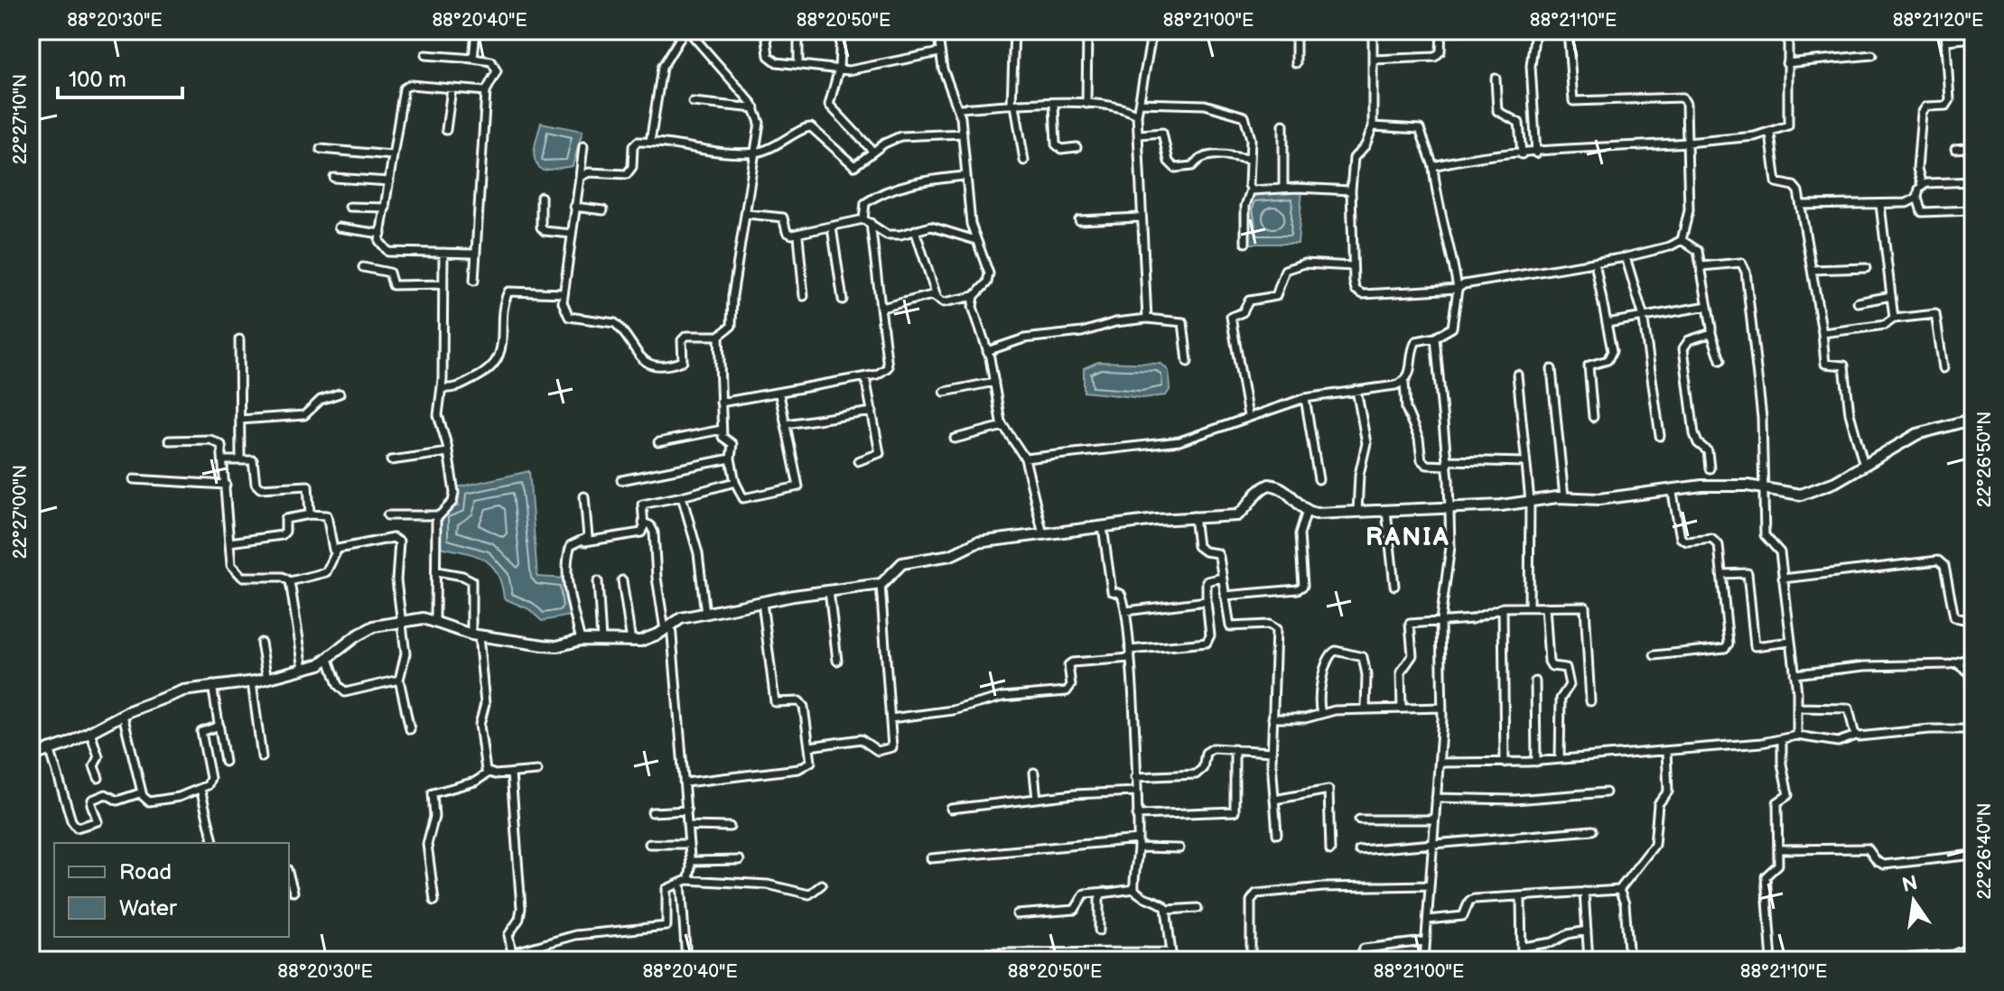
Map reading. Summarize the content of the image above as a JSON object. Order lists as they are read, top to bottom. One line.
{"districts":["RANIA"],"legend":["Road","Water"],"scale_bar":"100 m","north":"top","coordinates":["88°20'30\"E","88°20'40\"E","88°20'50\"E","88°21'00\"E","88°21'10\"E","88°21'20\"E","22°27'10\"N","22°26'50\"N","22°27'00\"N","22°26'40\"N"]}
